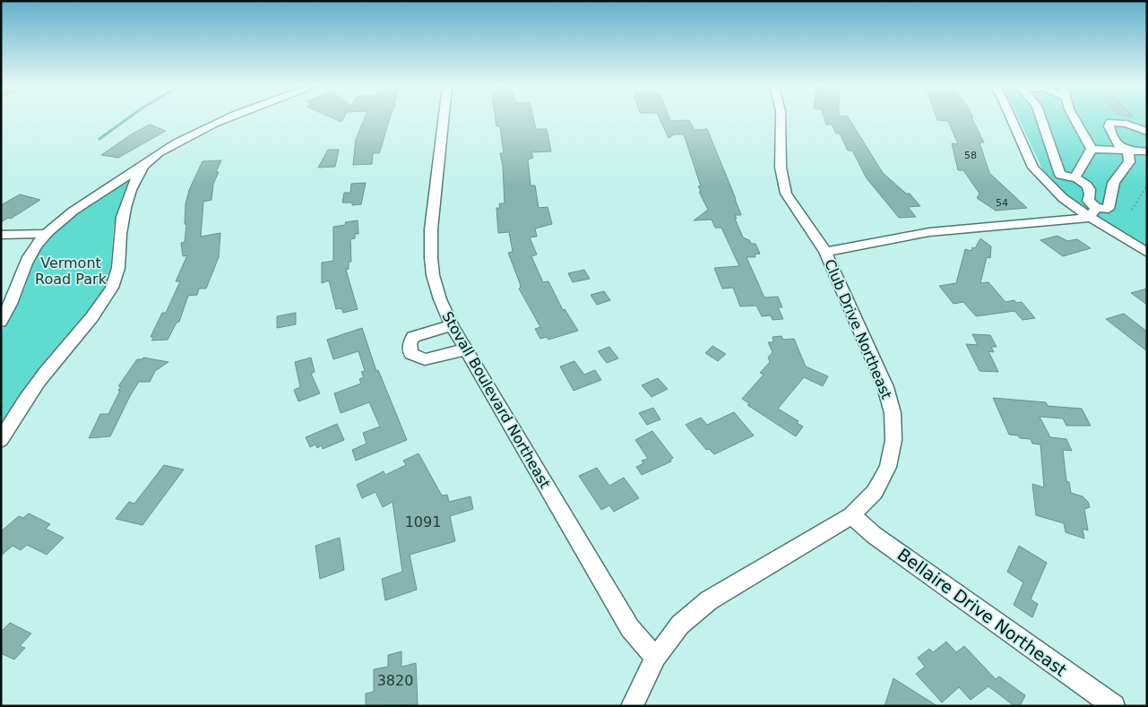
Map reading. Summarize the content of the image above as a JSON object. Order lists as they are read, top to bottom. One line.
{"streets":{"street":["Club Drive Northeast","Stovall Boulevard Northeast","Bellaire Drive Northeast"]},"crossings":[["Club Drive Northeast","Stovall Boulevard Northeast"],["Club Drive Northeast","Bellaire Drive Northeast"]],"parks":["Vermont Road Park"],"house_numbers":["58","54","1091","3820"]}
